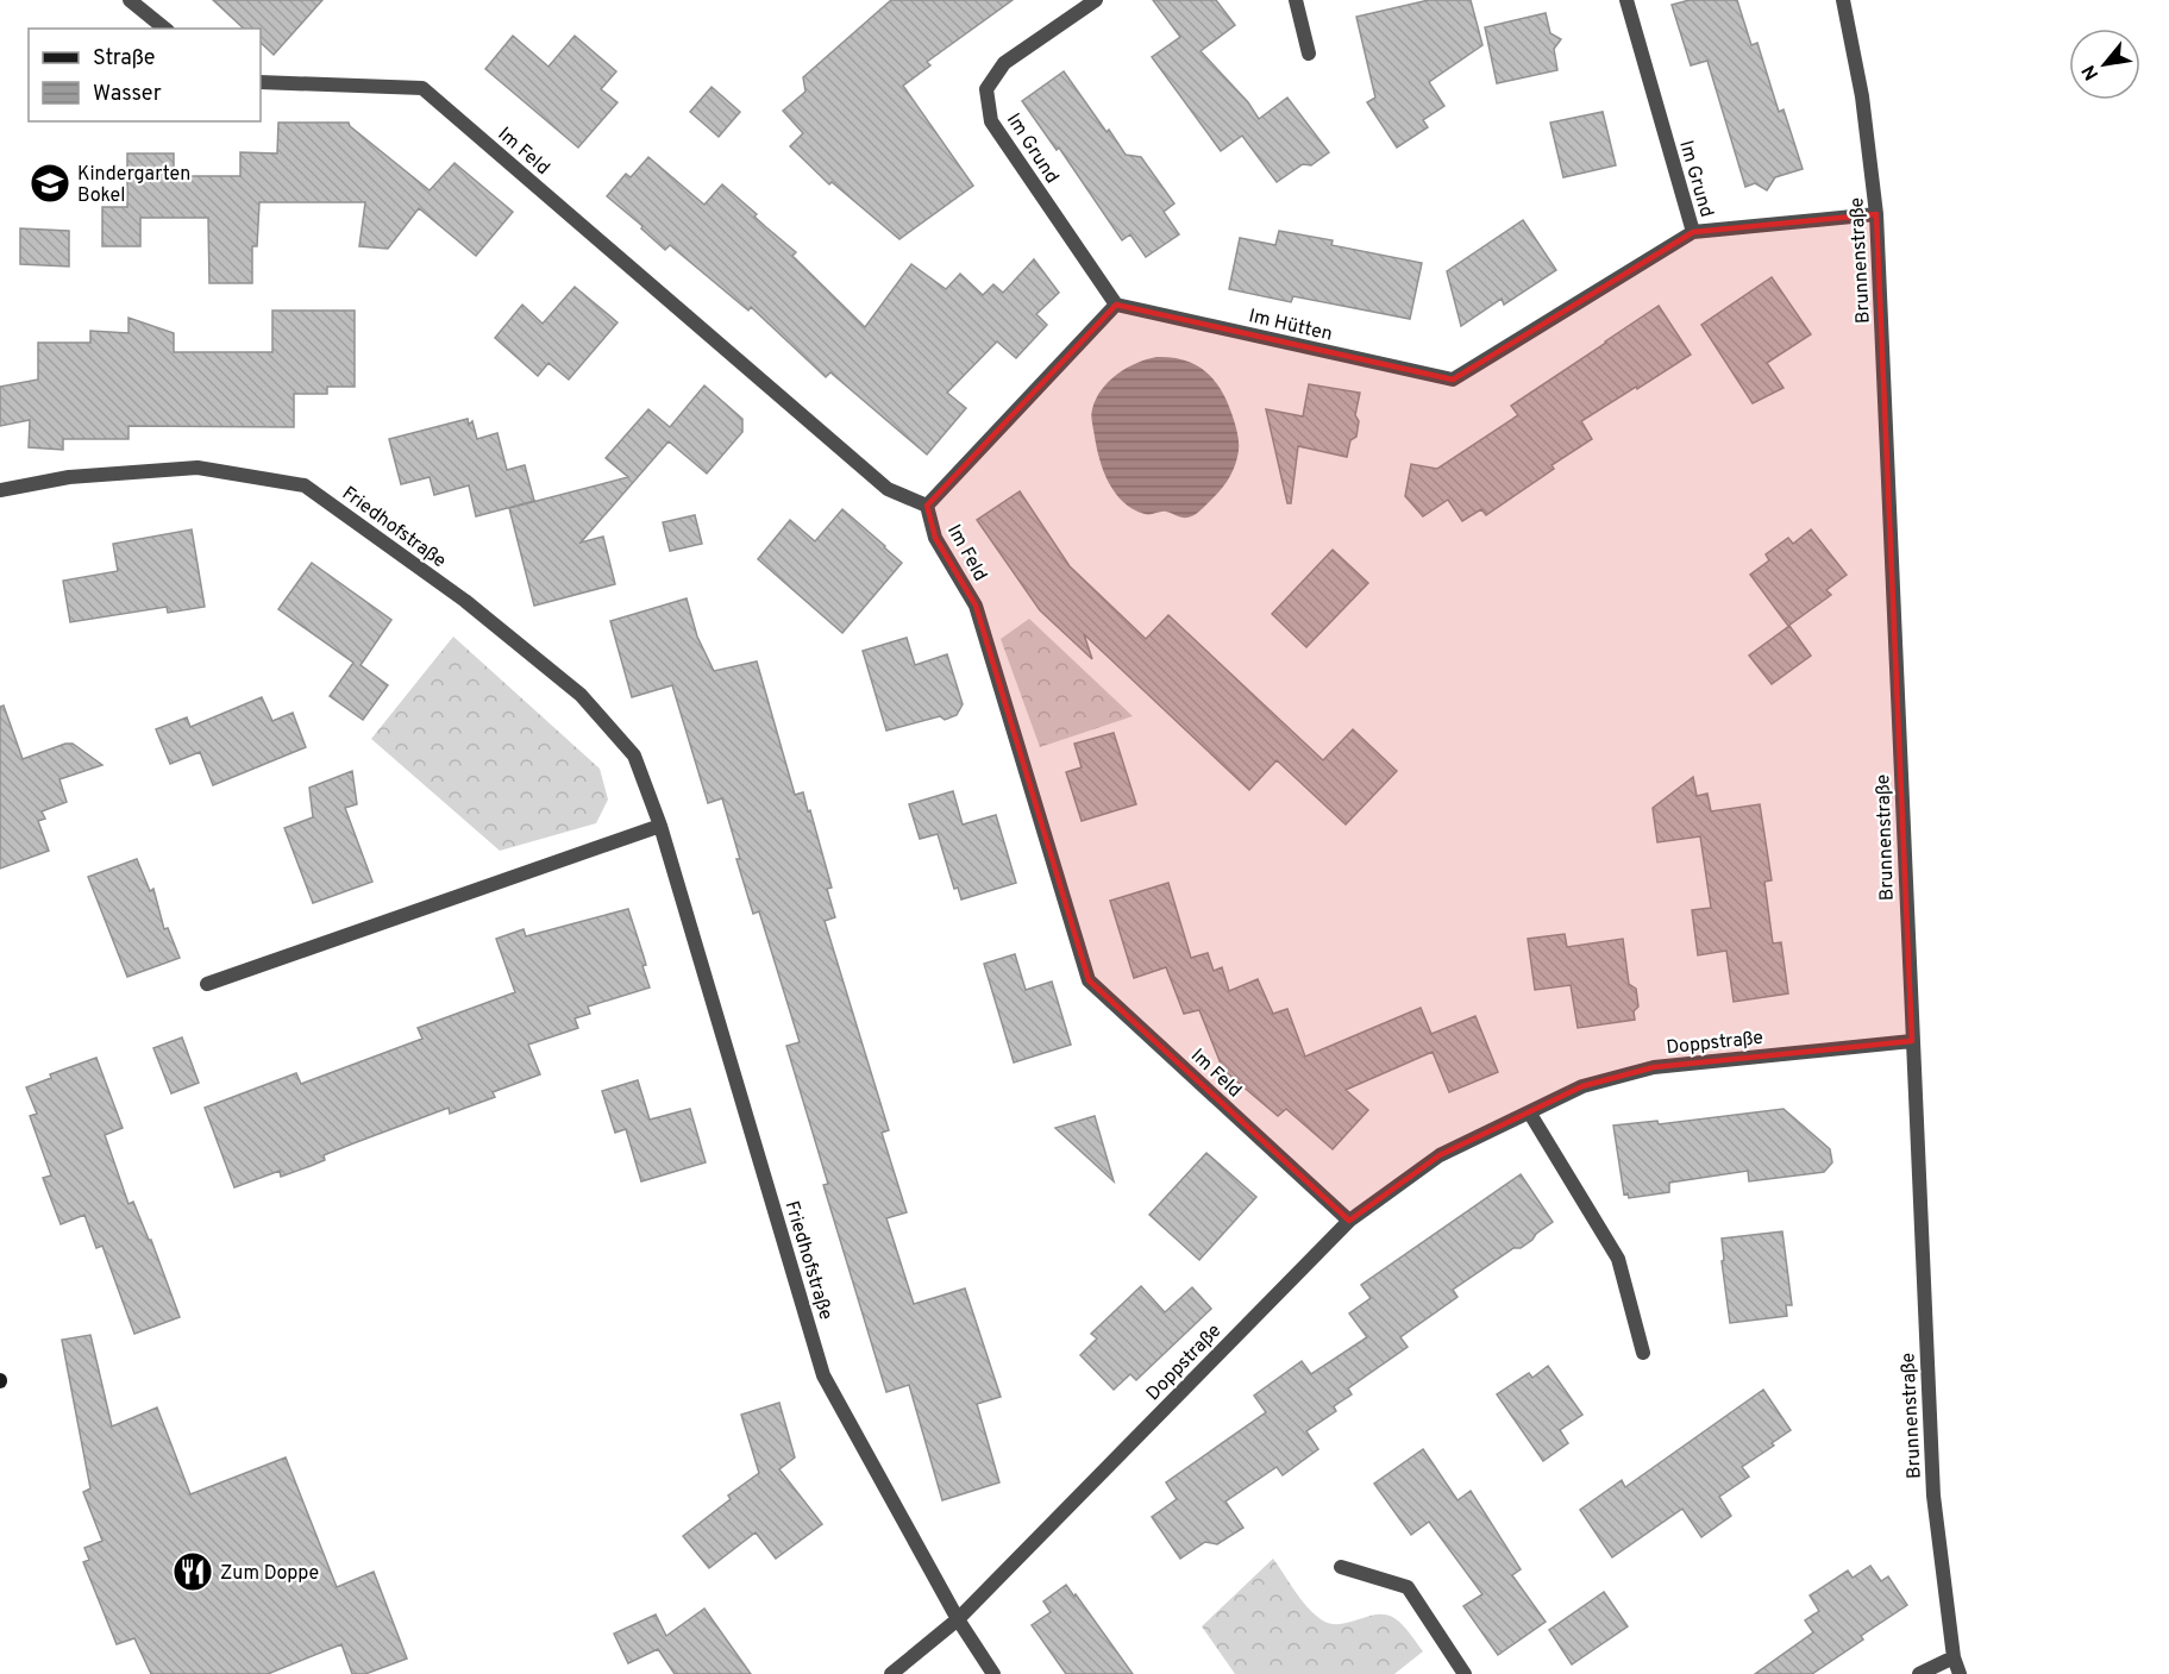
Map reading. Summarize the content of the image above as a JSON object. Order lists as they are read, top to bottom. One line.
{"streets":{"street":["Im Grund","Im Feld","Brunnenstraße","Im Hütten","Friedhofstraße","Doppstraße"]},"crossings":[["Im Grund","Brunnenstraße"],["Im Grund","Im Hütten"],["Im Feld","Doppstraße"],["Brunnenstraße","Doppstraße"],["Friedhofstraße","Doppstraße"]],"places":{"school or university":["Kindergarten Bokel"],"restaurant":["Zum Doppe"]},"legend":["Straße","Wasser"],"north":"bottom left"}
